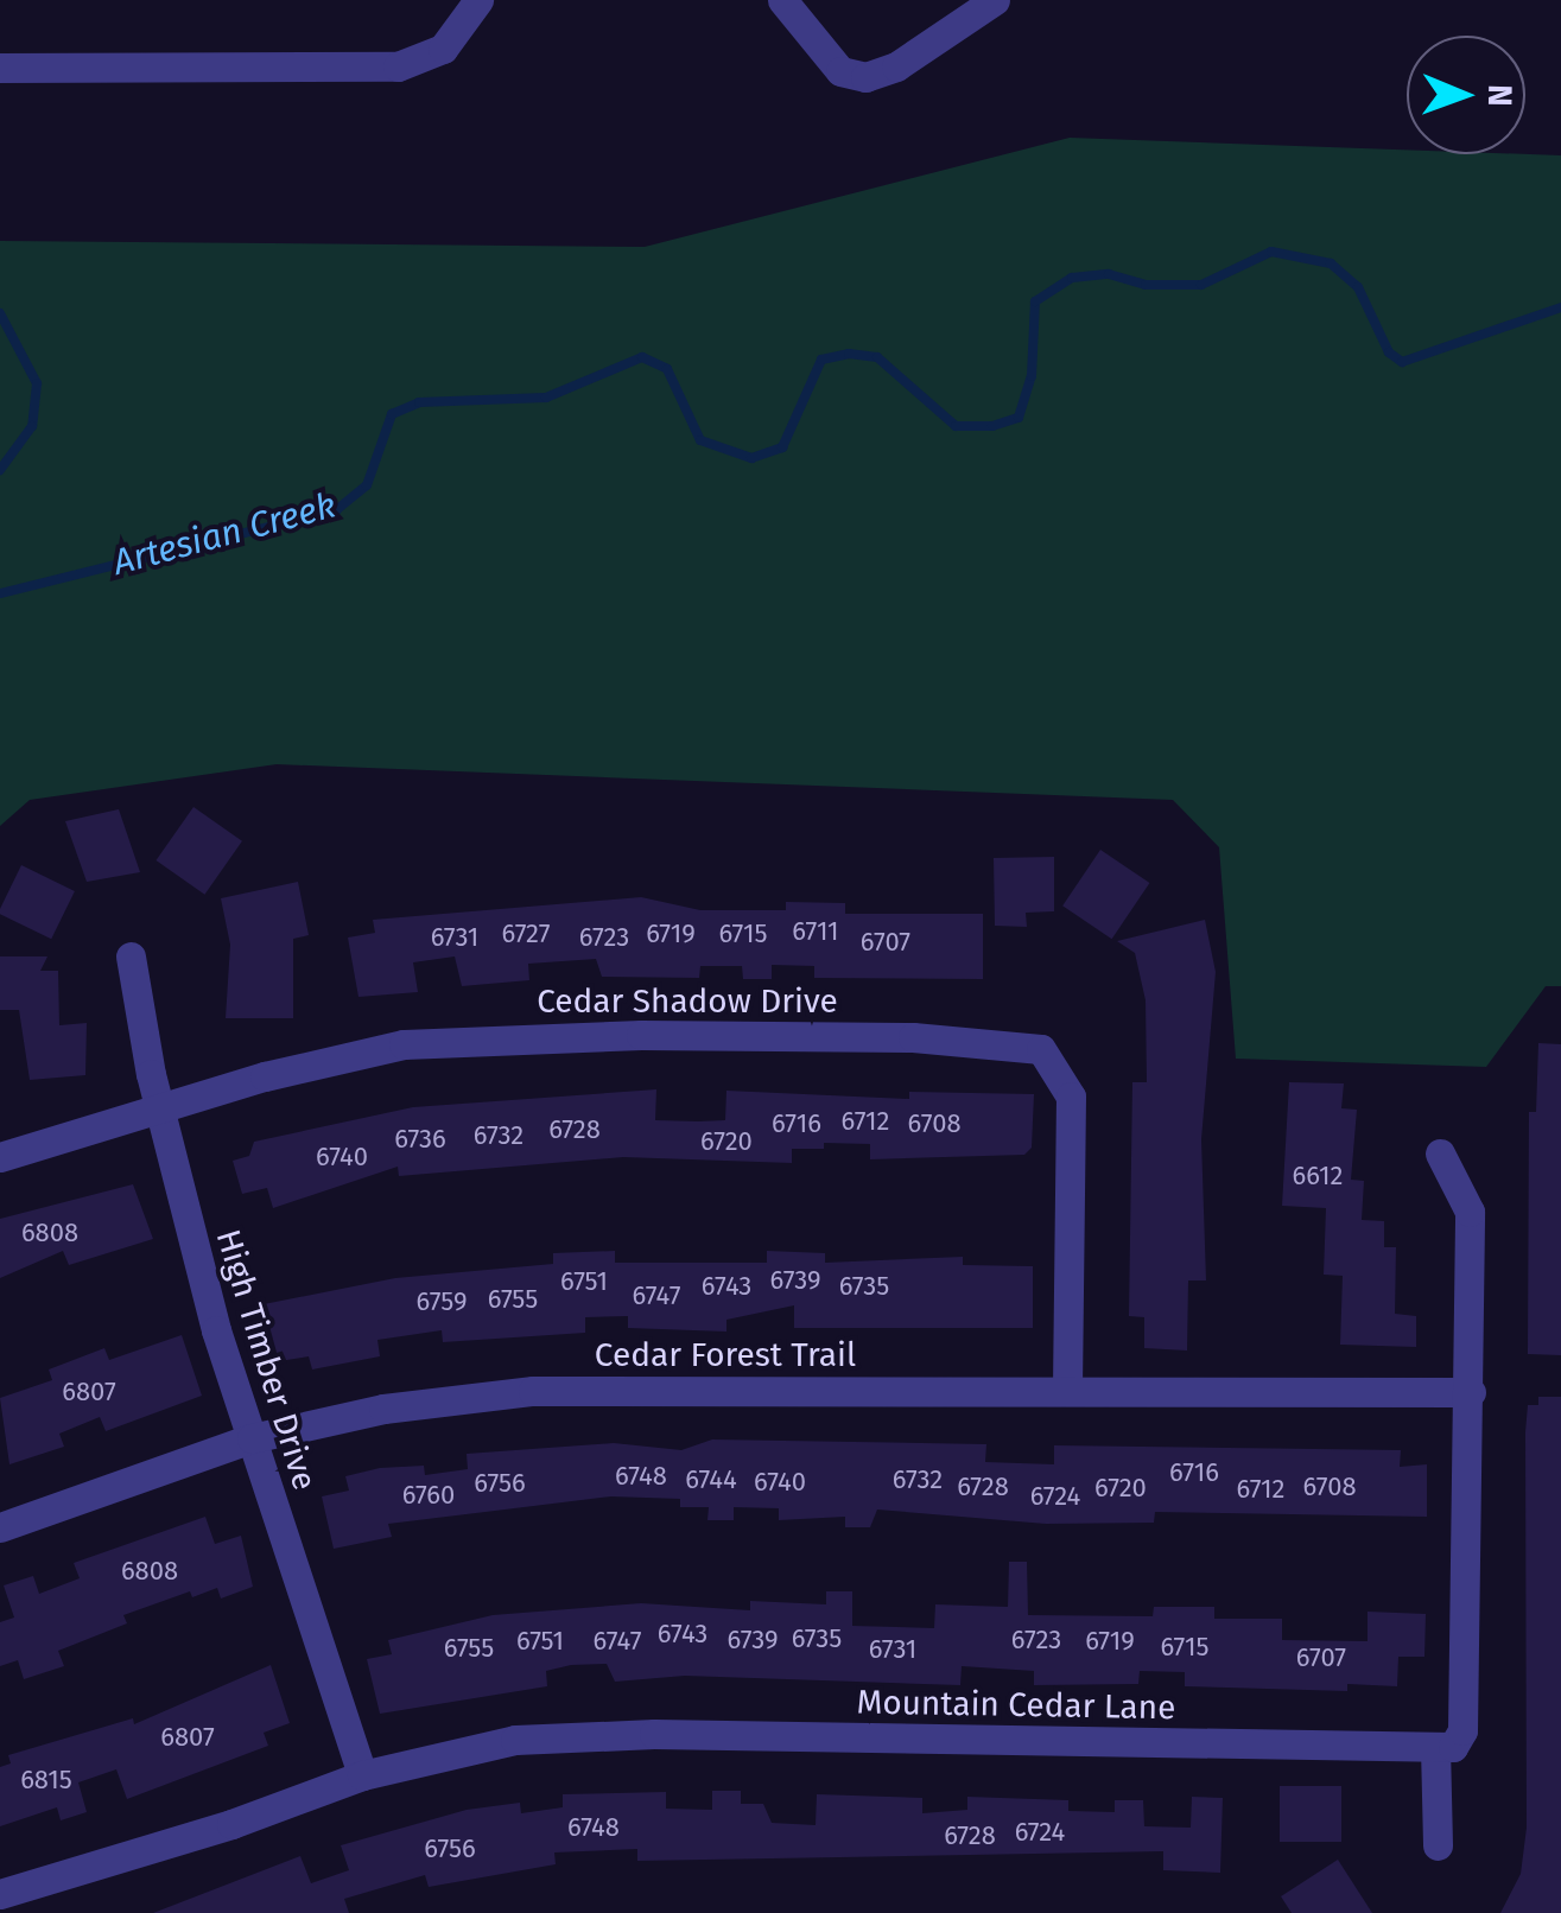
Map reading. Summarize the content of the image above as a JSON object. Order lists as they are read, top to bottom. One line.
{"streets":{"street":["Cedar Shadow Drive","Cedar Forest Trail","High Timber Drive","Mountain Cedar Lane"]},"crossings":[["Cedar Shadow Drive","Cedar Forest Trail"],["Cedar Shadow Drive","High Timber Drive"],["Cedar Forest Trail","High Timber Drive"],["High Timber Drive","Mountain Cedar Lane"]],"water":["Artesian Creek"],"house_numbers":["6711","6727","6719","6715","6731","6723","6707","6712","6716","6708","6728","6732","6736","6720","6740","6612","6808","6739","6751","6743","6735","6747","6755","6759","6807","6716","6748","6744","6732","6740","6756","6728","6708","6720","6712","6760","6724","6808","6743","6735","6739","6723","6751","6747","6719","6715","6755","6731","6707","6807","6815","6748","6724","6728","6756"],"north":"right"}
